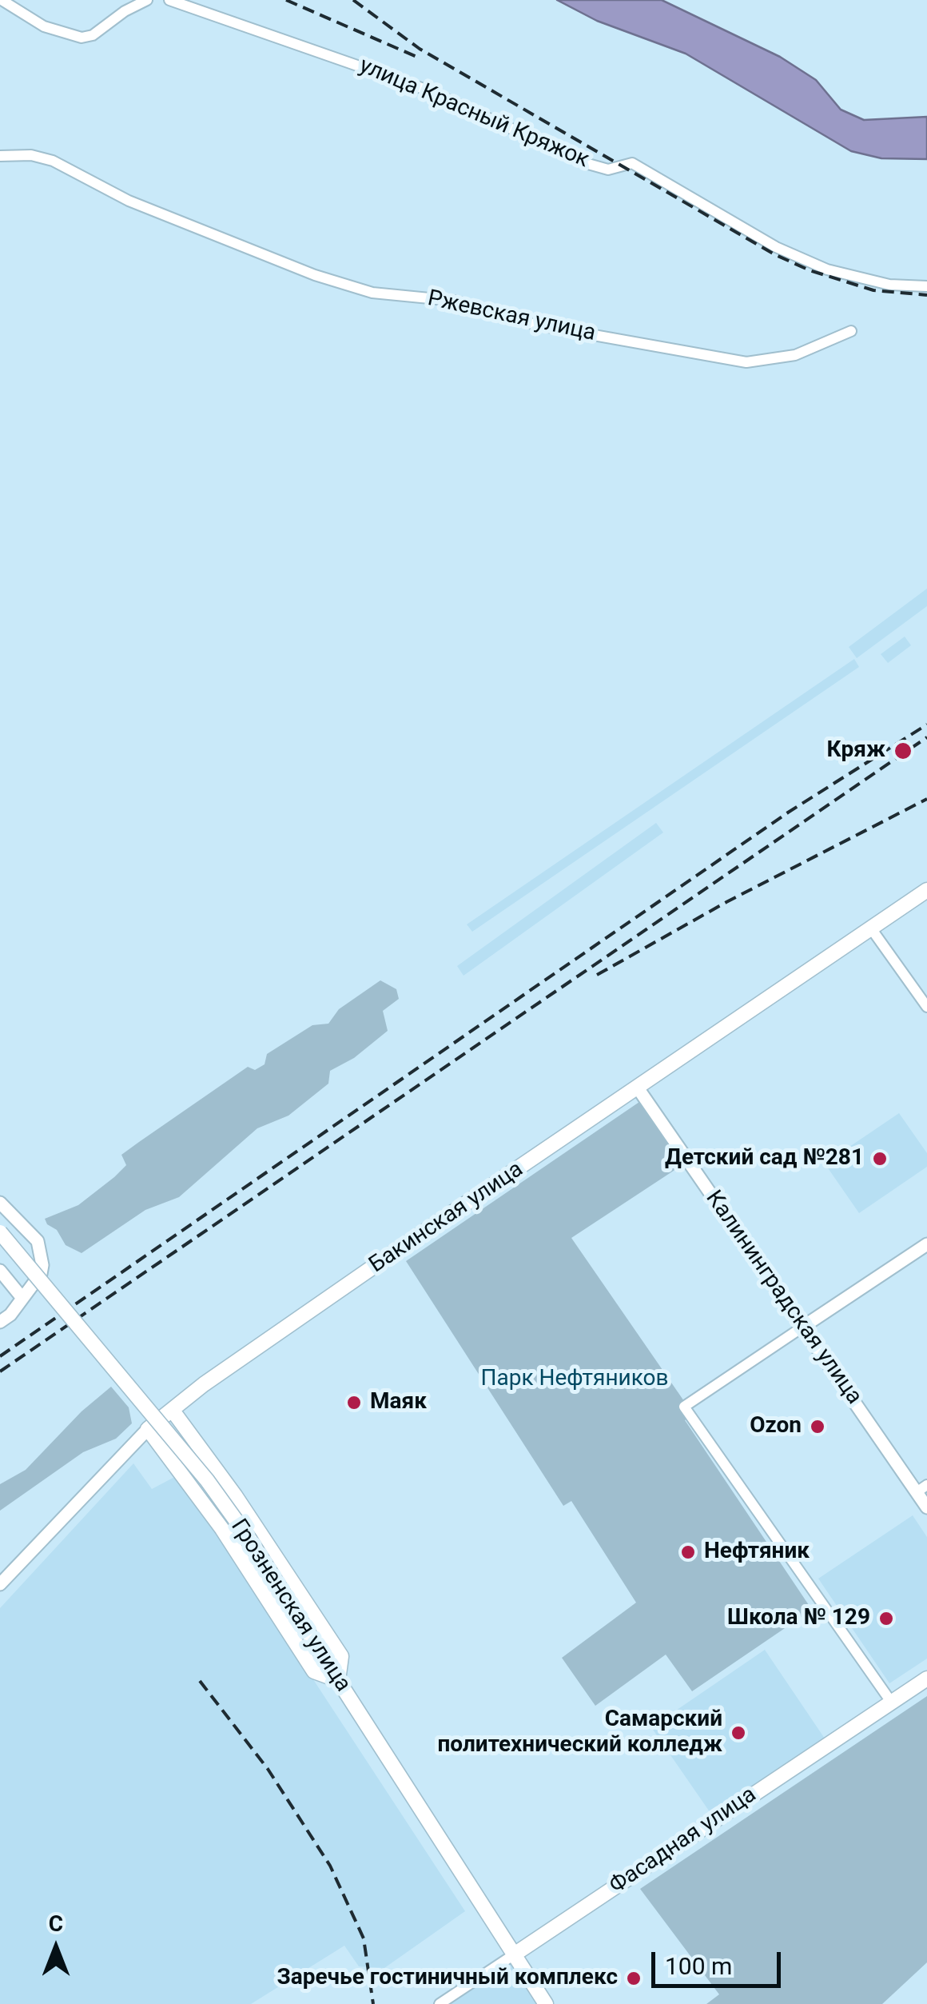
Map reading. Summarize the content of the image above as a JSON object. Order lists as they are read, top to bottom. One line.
{"streets":{"main road":["Бакинская улица","Грозненская улица","Фасадная улица"],"street":["улица Красный Кряжок","Ржевская улица","Калининградская улица"]},"crossings":[["Бакинская улица","Калининградская улица"],["Грозненская улица","Фасадная улица"]],"parks":["Парк Нефтяников"],"places":["Кряж","Детский сад №281","Маяк","Ozon","Нефтяник","Школа № 129","Самарский политехнический колледж","Заречье гостиничный комплекс"],"scale_bar":"100 m","north":"top"}
